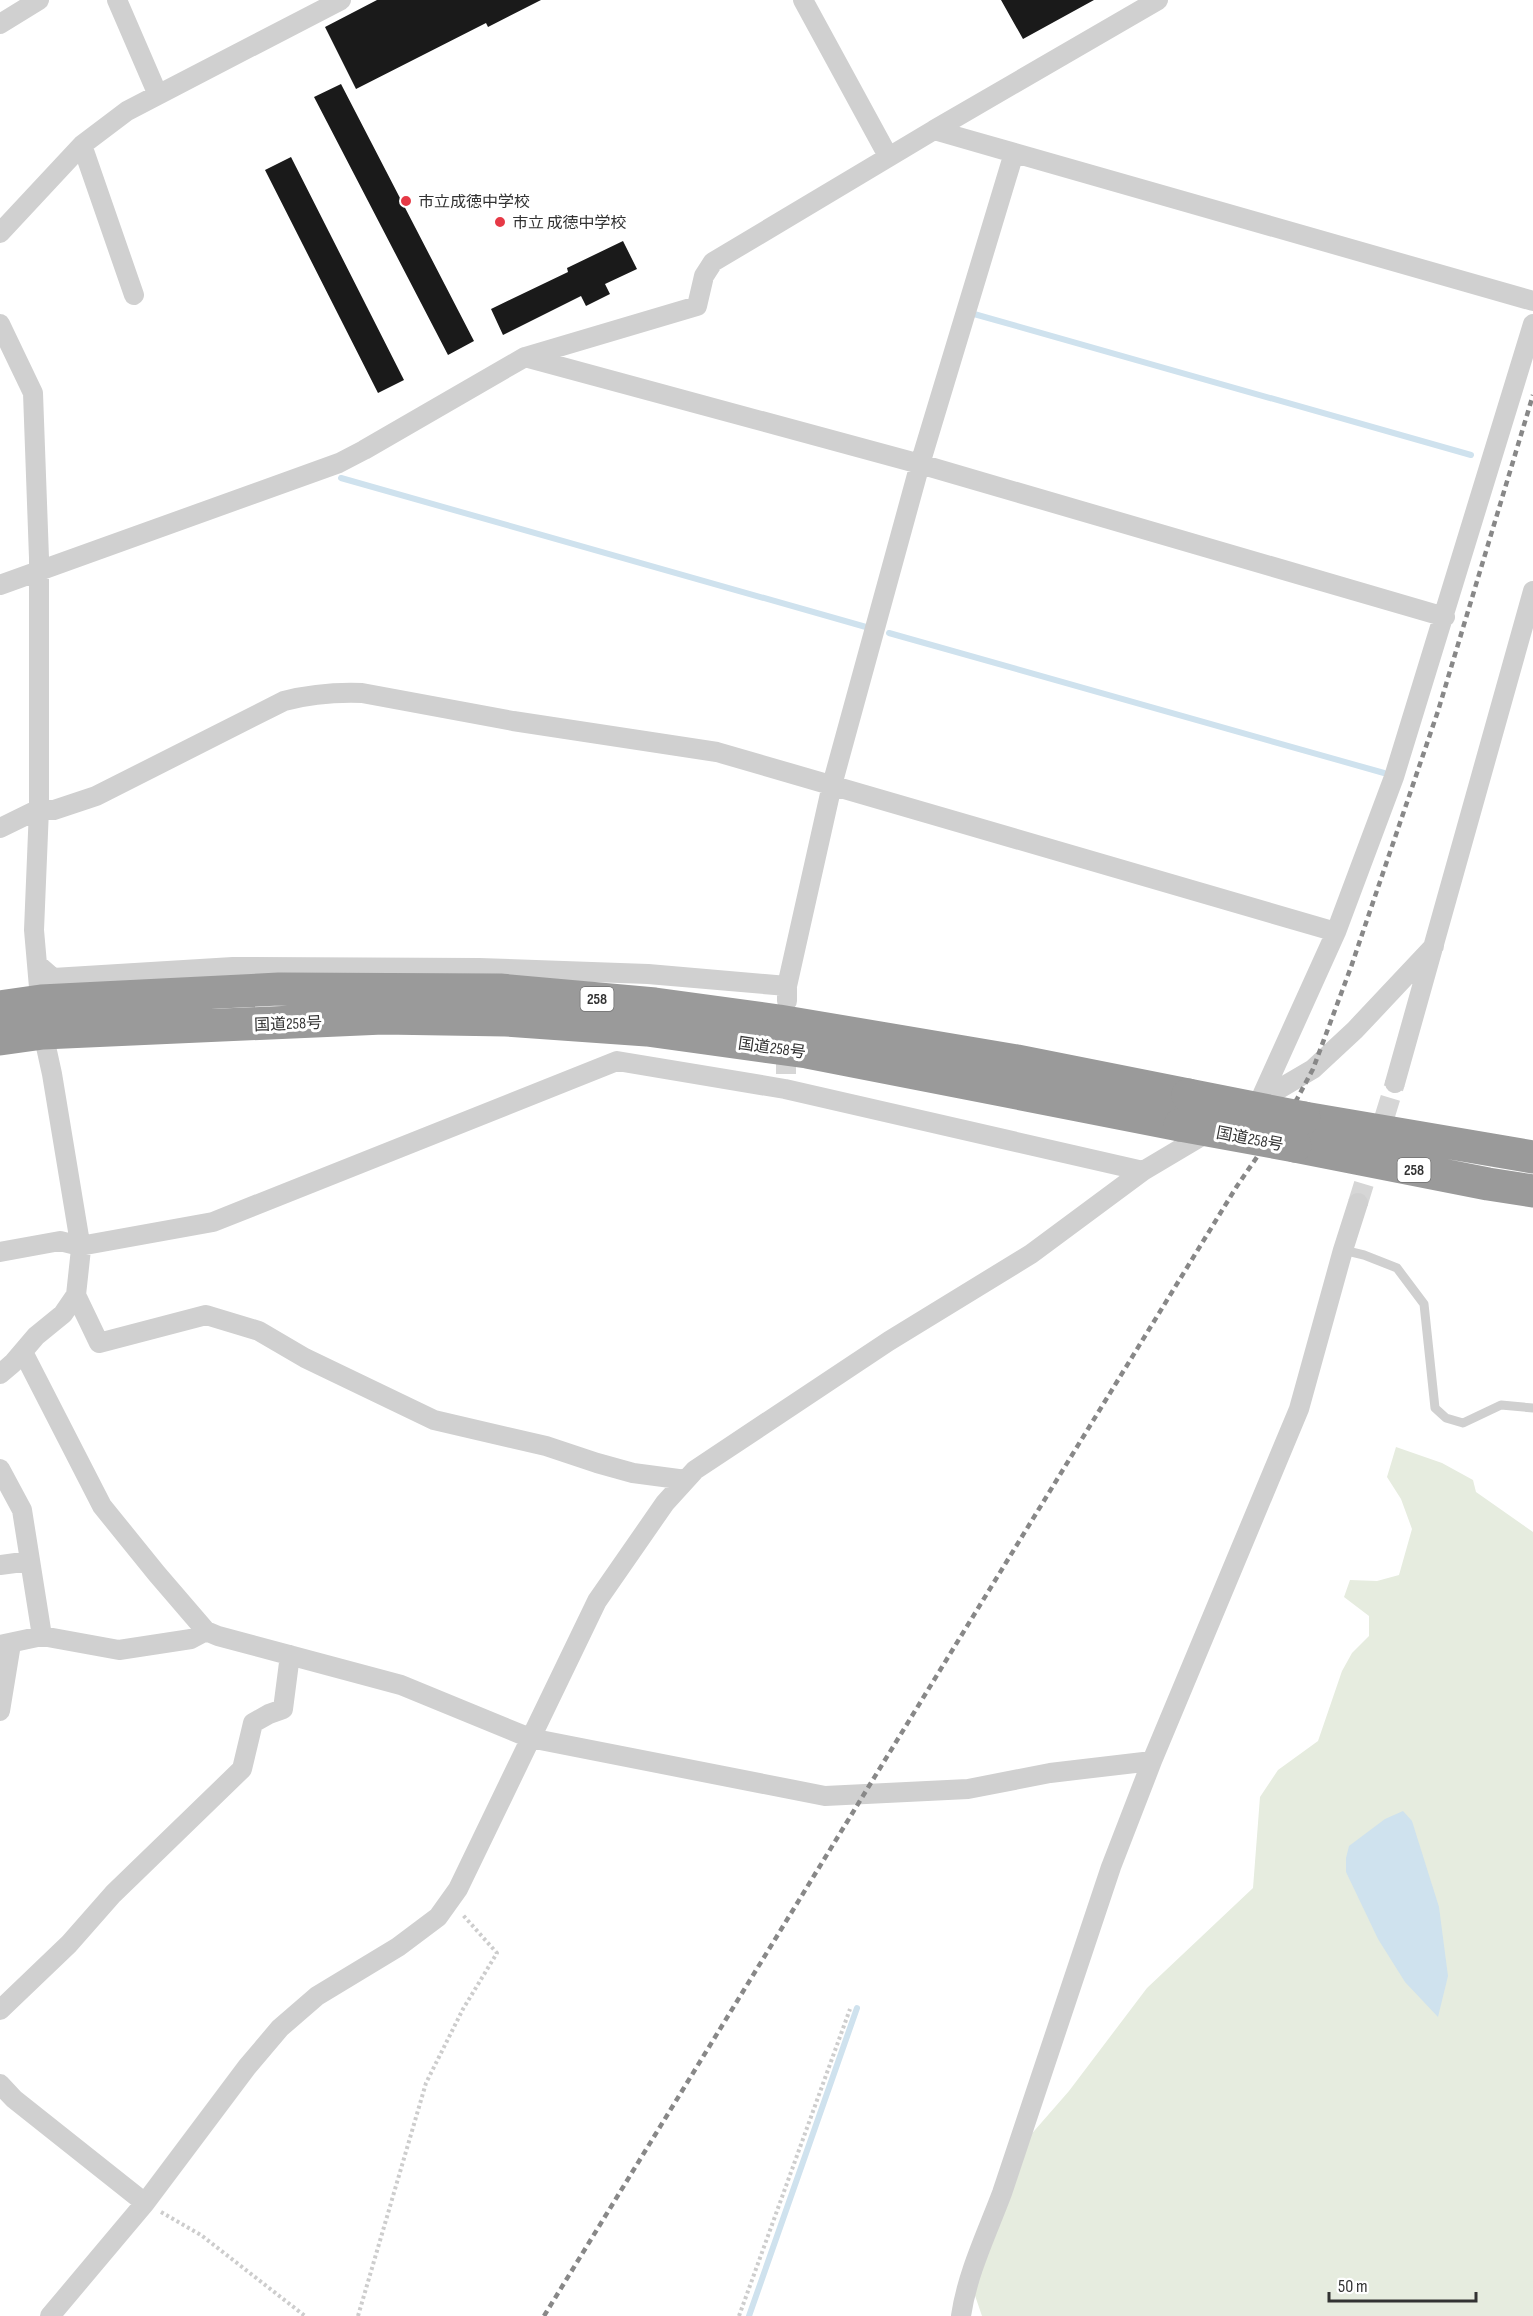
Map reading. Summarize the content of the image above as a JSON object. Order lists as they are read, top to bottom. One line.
{"streets":{"highway":["258","国道258号"]},"places":["市立成徳中学校","市立 成徳中学校"],"scale_bar":"50 m"}
